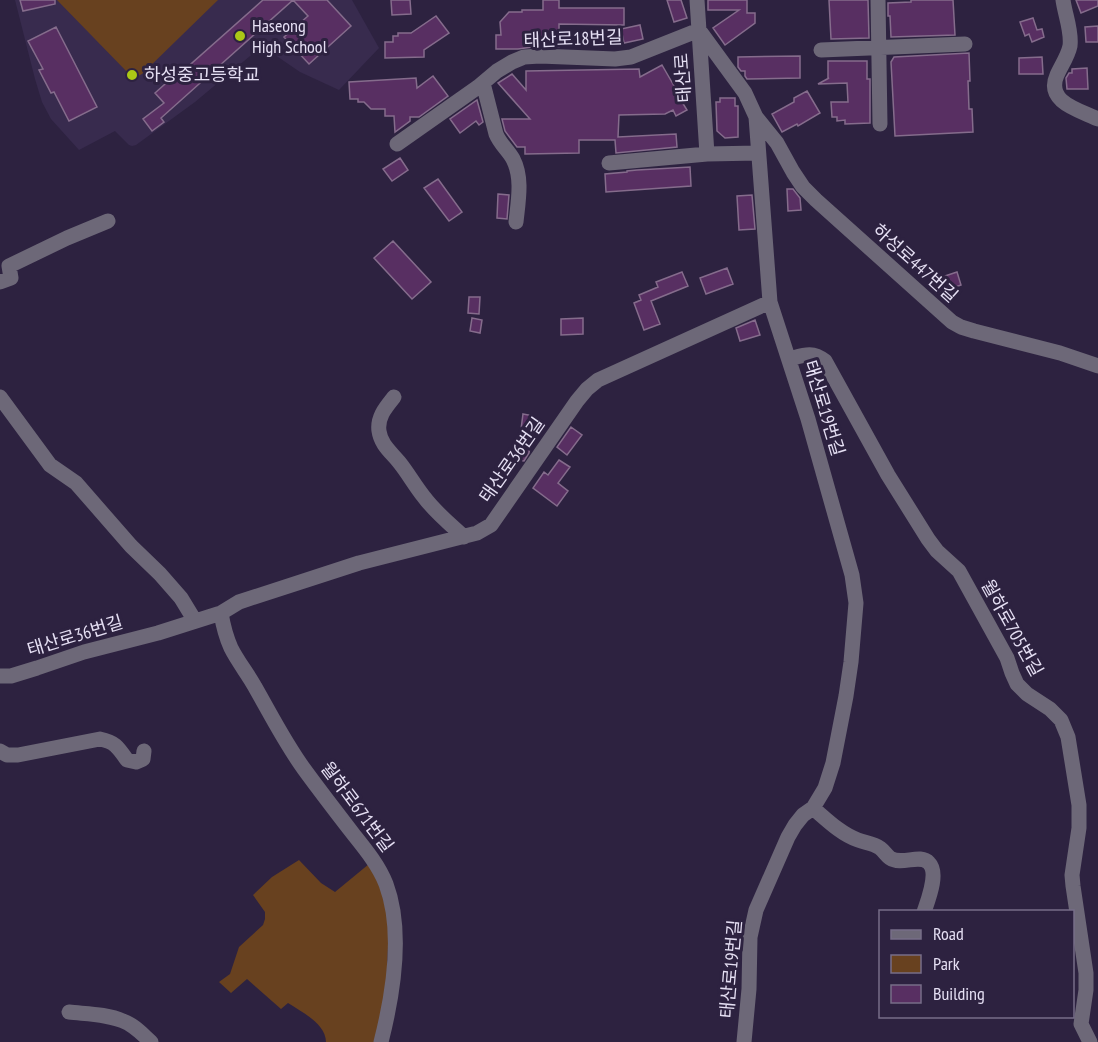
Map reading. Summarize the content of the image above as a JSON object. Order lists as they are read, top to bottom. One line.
{"streets":{"street":["태산로18번길","태산로","하성로447번길","태산로19번길","태산로36번길","월하로705번길","월하로671번길"]},"crossings":[["태산로18번길","태산로"],["태산로18번길","태산로19번길"],["태산로","태산로19번길"],["하성로447번길","태산로19번길"],["태산로19번길","태산로36번길"],["태산로19번길","월하로705번길"],["태산로36번길","월하로671번길"]],"places":["Haseong High School","하성중고등학교"],"legend":["Road","Park","Building"]}
